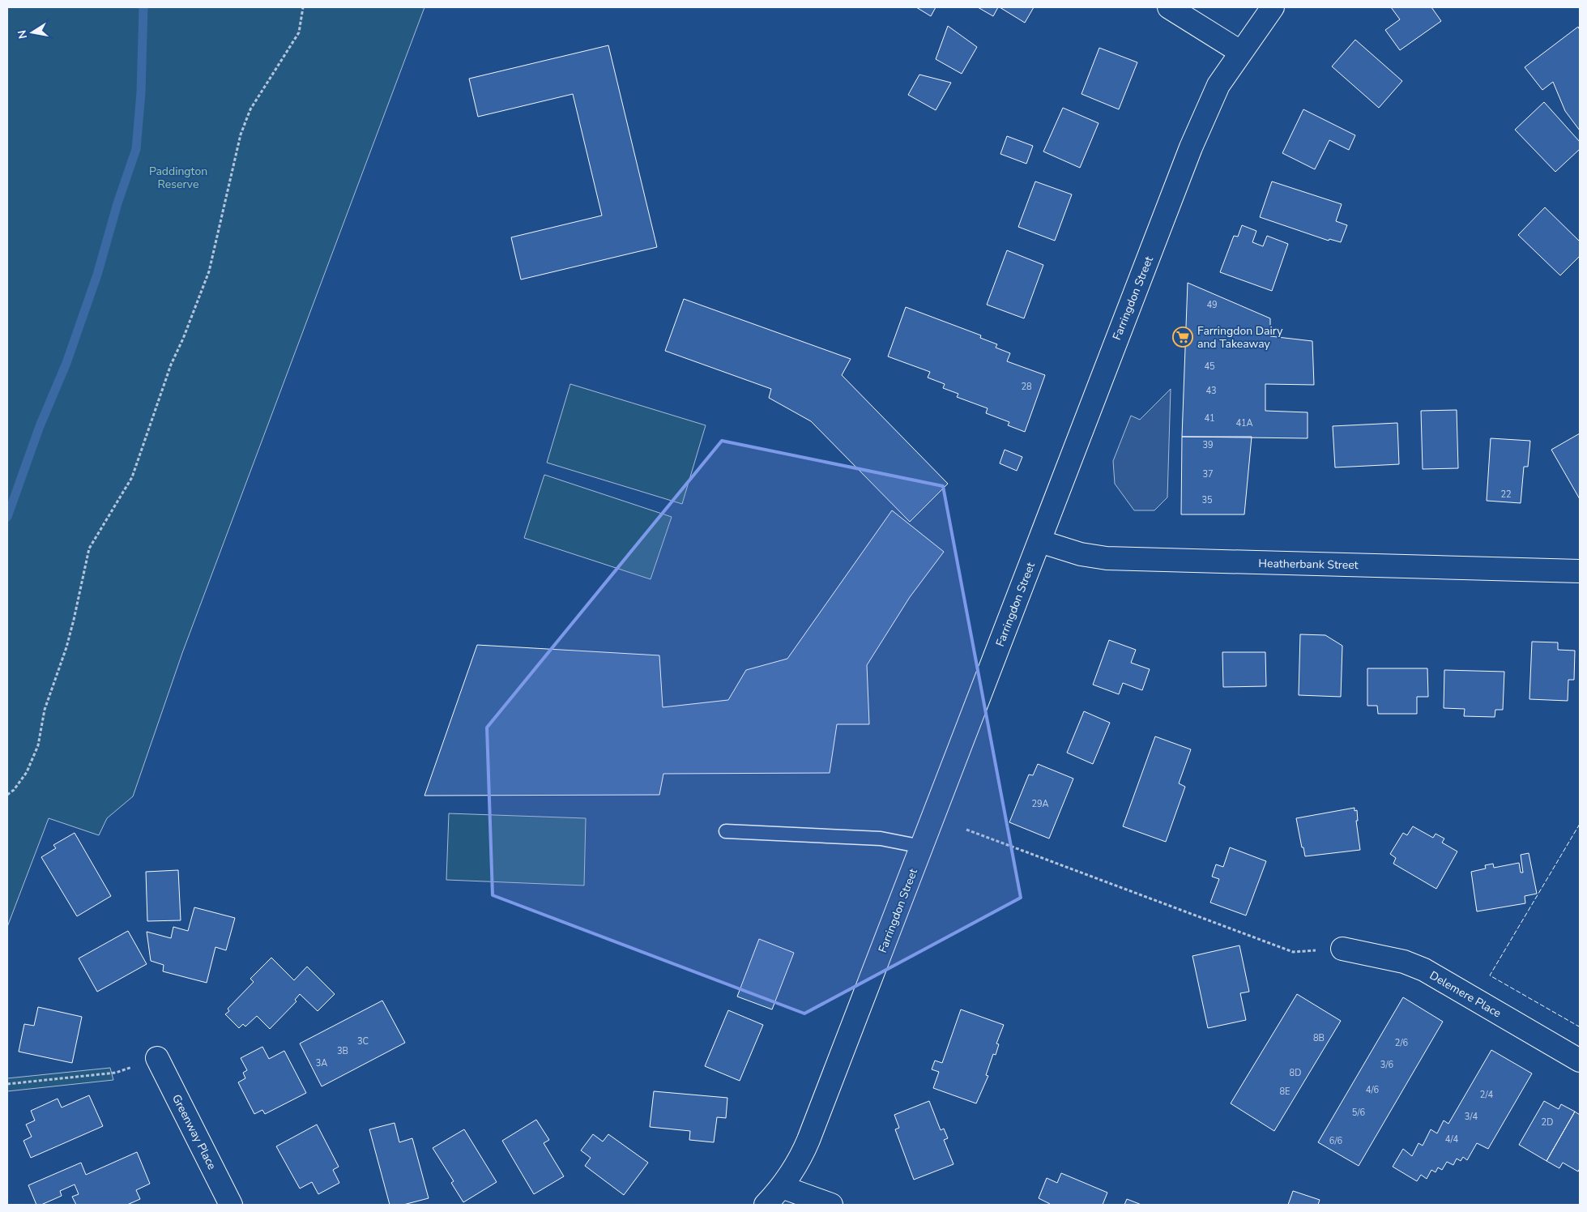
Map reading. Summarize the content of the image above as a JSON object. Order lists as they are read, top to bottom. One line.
{"streets":{"street":["Farringdon Street","Heatherbank Street","Delemere Place","Greenway Place"]},"crossings":[["Farringdon Street","Heatherbank Street"]],"parks":["Paddington Reserve"],"places":{"supermarket":["Farringdon Dairy and Takeaway"]},"house_numbers":["49","45","28","43","41","41A","39","37","22","35","29A","8B","3C","2/6","3B","3A","3/6","8D","4/6","8E","2/4","5/6","3/4","2D","4/4","6/6"],"north":"left"}
